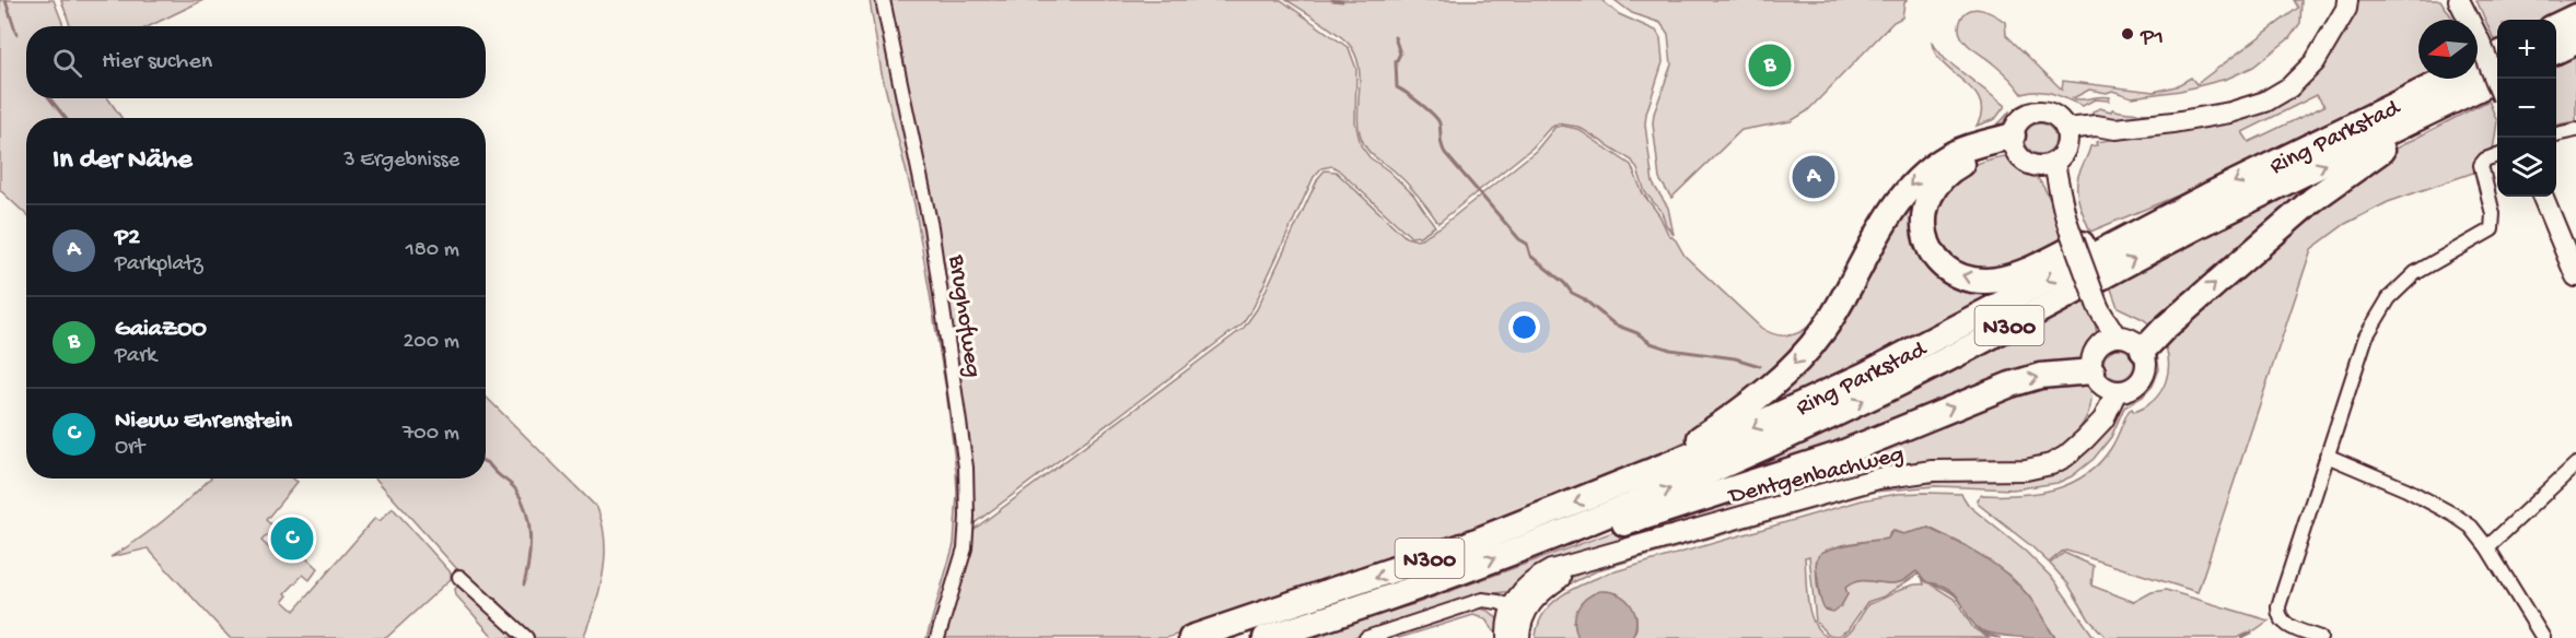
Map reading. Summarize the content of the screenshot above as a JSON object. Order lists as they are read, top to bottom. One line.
{"streets":{"highway":["Ring Parkstad","N300"],"street":["Brughofweg","Dentgenbachweg"]},"crossings":[["Ring Parkstad","N300"],["N300","Dentgenbachweg"]],"places":["P1"],"north":"left","page":{"map_buttons":["+","−"],"search":"Hier suchen","pins":["B","A","C"],"heading":["In der Nähe","3 Ergebnisse"],"list":[{"mark":"A","name":"P2","note":"Parkplatz","value":"180 m"},{"mark":"B","name":"GaiaZOO","note":"Park","value":"200 m"},{"mark":"C","name":"Nieuw Ehrenstein","note":"Ort","value":"700 m"}]}}
